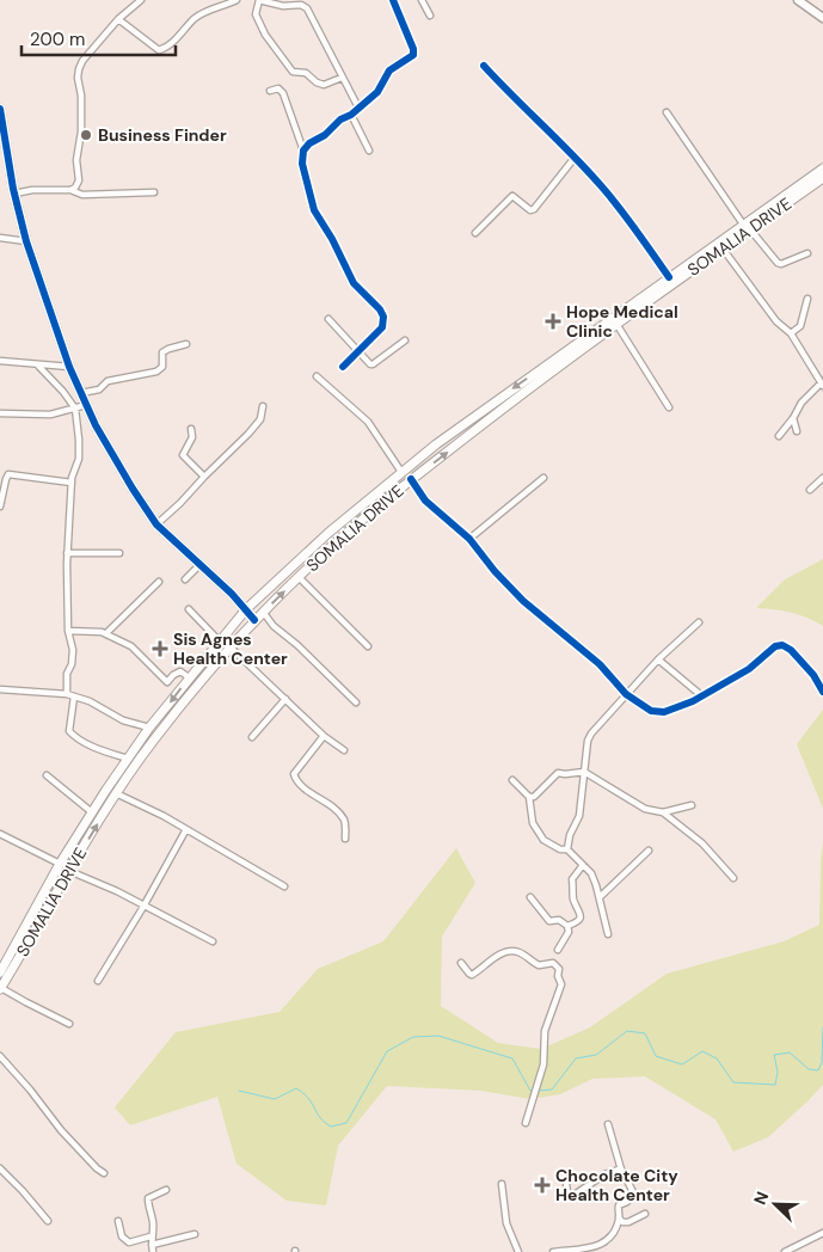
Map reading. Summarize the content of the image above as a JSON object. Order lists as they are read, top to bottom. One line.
{"streets":{"main road":["SOMALIA DRIVE"]},"places":{"other":["Business Finder"],"health":["Hope Medical Clinic","Sis Agnes Health Center","Chocolate City Health Center"]},"scale_bar":"200 m","north":"top left"}
